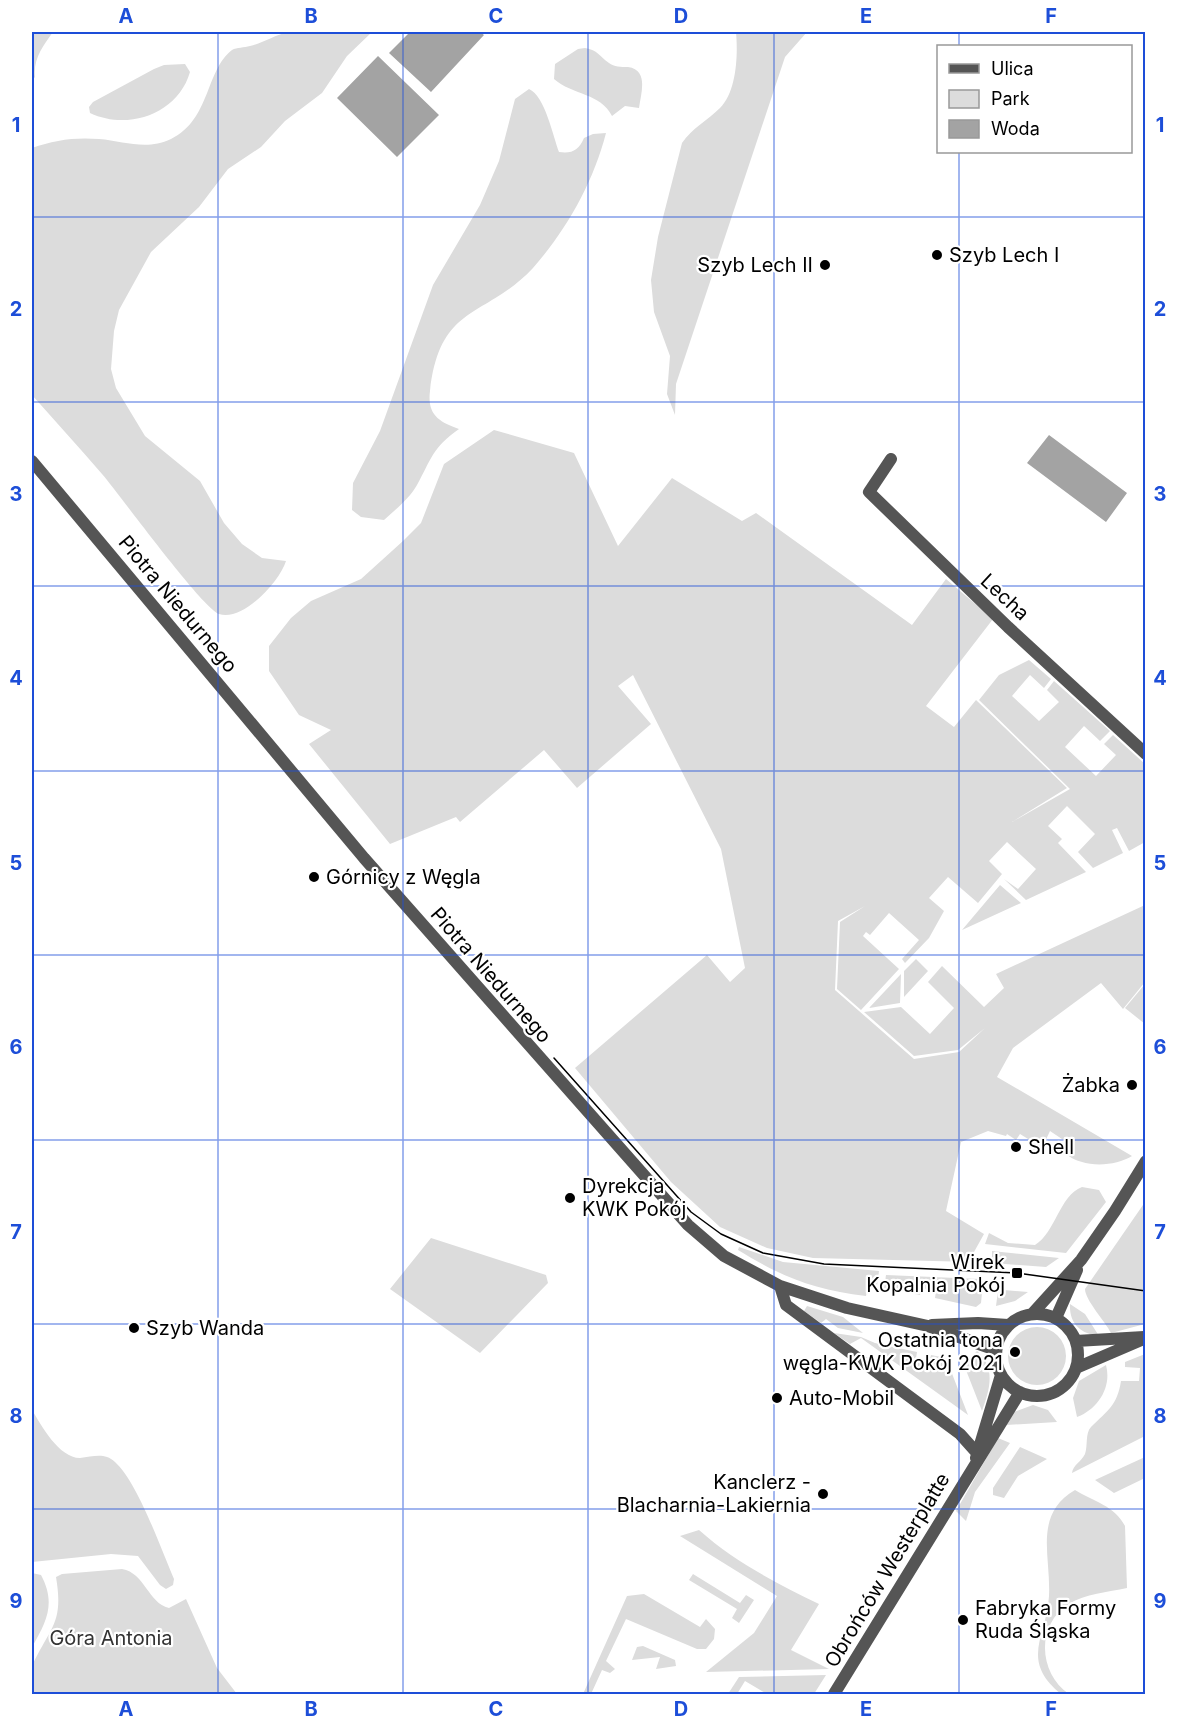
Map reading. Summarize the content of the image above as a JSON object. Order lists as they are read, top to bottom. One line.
{"streets":{"street":["Lecha","Piotra Niedurnego","Obrońców Westerplatte"]},"crossings":[["Piotra Niedurnego","Obrońców Westerplatte"]],"parks":["Góra Antonia"],"places":{"other":["Szyb Lech I","Szyb Lech II","Górnicy z Węgla","Żabka","Shell","Dyrekcja KWK Pokój","Szyb Wanda","Ostatnia tona węgla-KWK Pokój 2021","Auto-Mobil","Kanclerz - Blacharnia-Lakiernia","Fabryka Formy Ruda Śląska"],"transit":["Wirek Kopalnia Pokój"]},"legend":["Ulica","Park","Woda"],"grid":{"columns":["A","B","C","D","E","F"],"rows":["1","2","3","4","5","6","7","8","9"]}}
